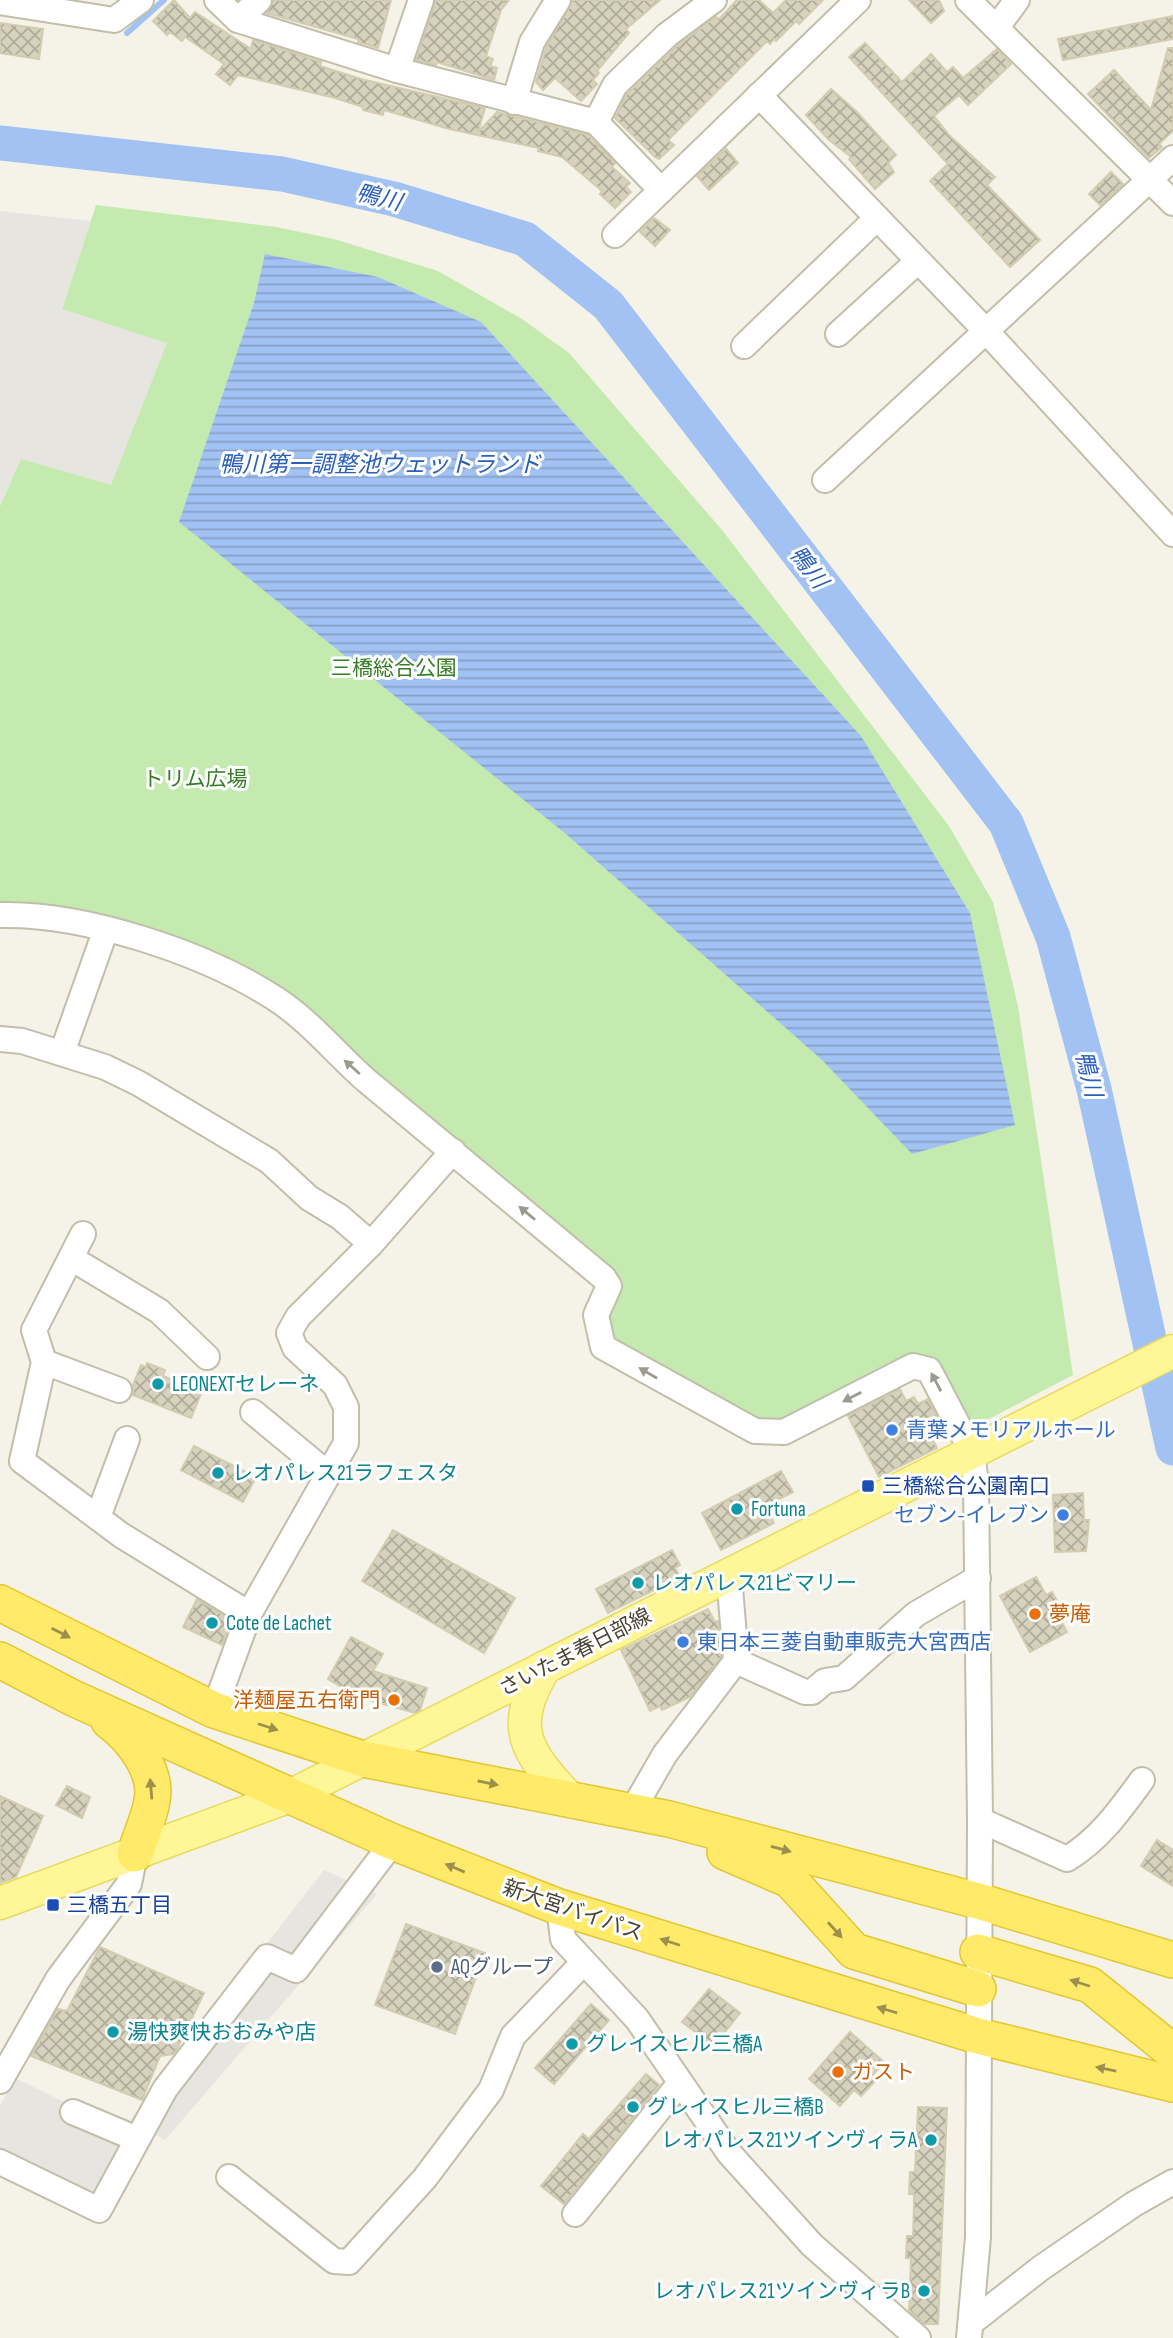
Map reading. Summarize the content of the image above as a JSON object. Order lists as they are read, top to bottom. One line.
{"streets":{"highway":["新大宮バイパス"],"main road":["さいたま春日部線"]},"crossings":[["さいたま春日部線","新大宮バイパス"]],"water":["鴨川","鴨川第一調整池ウェットランド"],"parks":["三橋総合公園","トリム広場"],"places":{"other":["LEONEXTセレーネ","青葉メモリアルホール","レオパレス21ラフェスタ","Fortuna","セブン-イレブン","レオパレス21ビマリー","夢庵","Cote de Lachet","東日本三菱自動車販売大宮西店","洋麺屋五右衛門","AQグループ","湯快爽快おおみや店","グレイスヒル三橋A","ガスト","グレイスヒル三橋B","レオパレス21ツインヴィラA","レオパレス21ツインヴィラB"],"transit":["三橋総合公園南口","三橋五丁目"]}}
